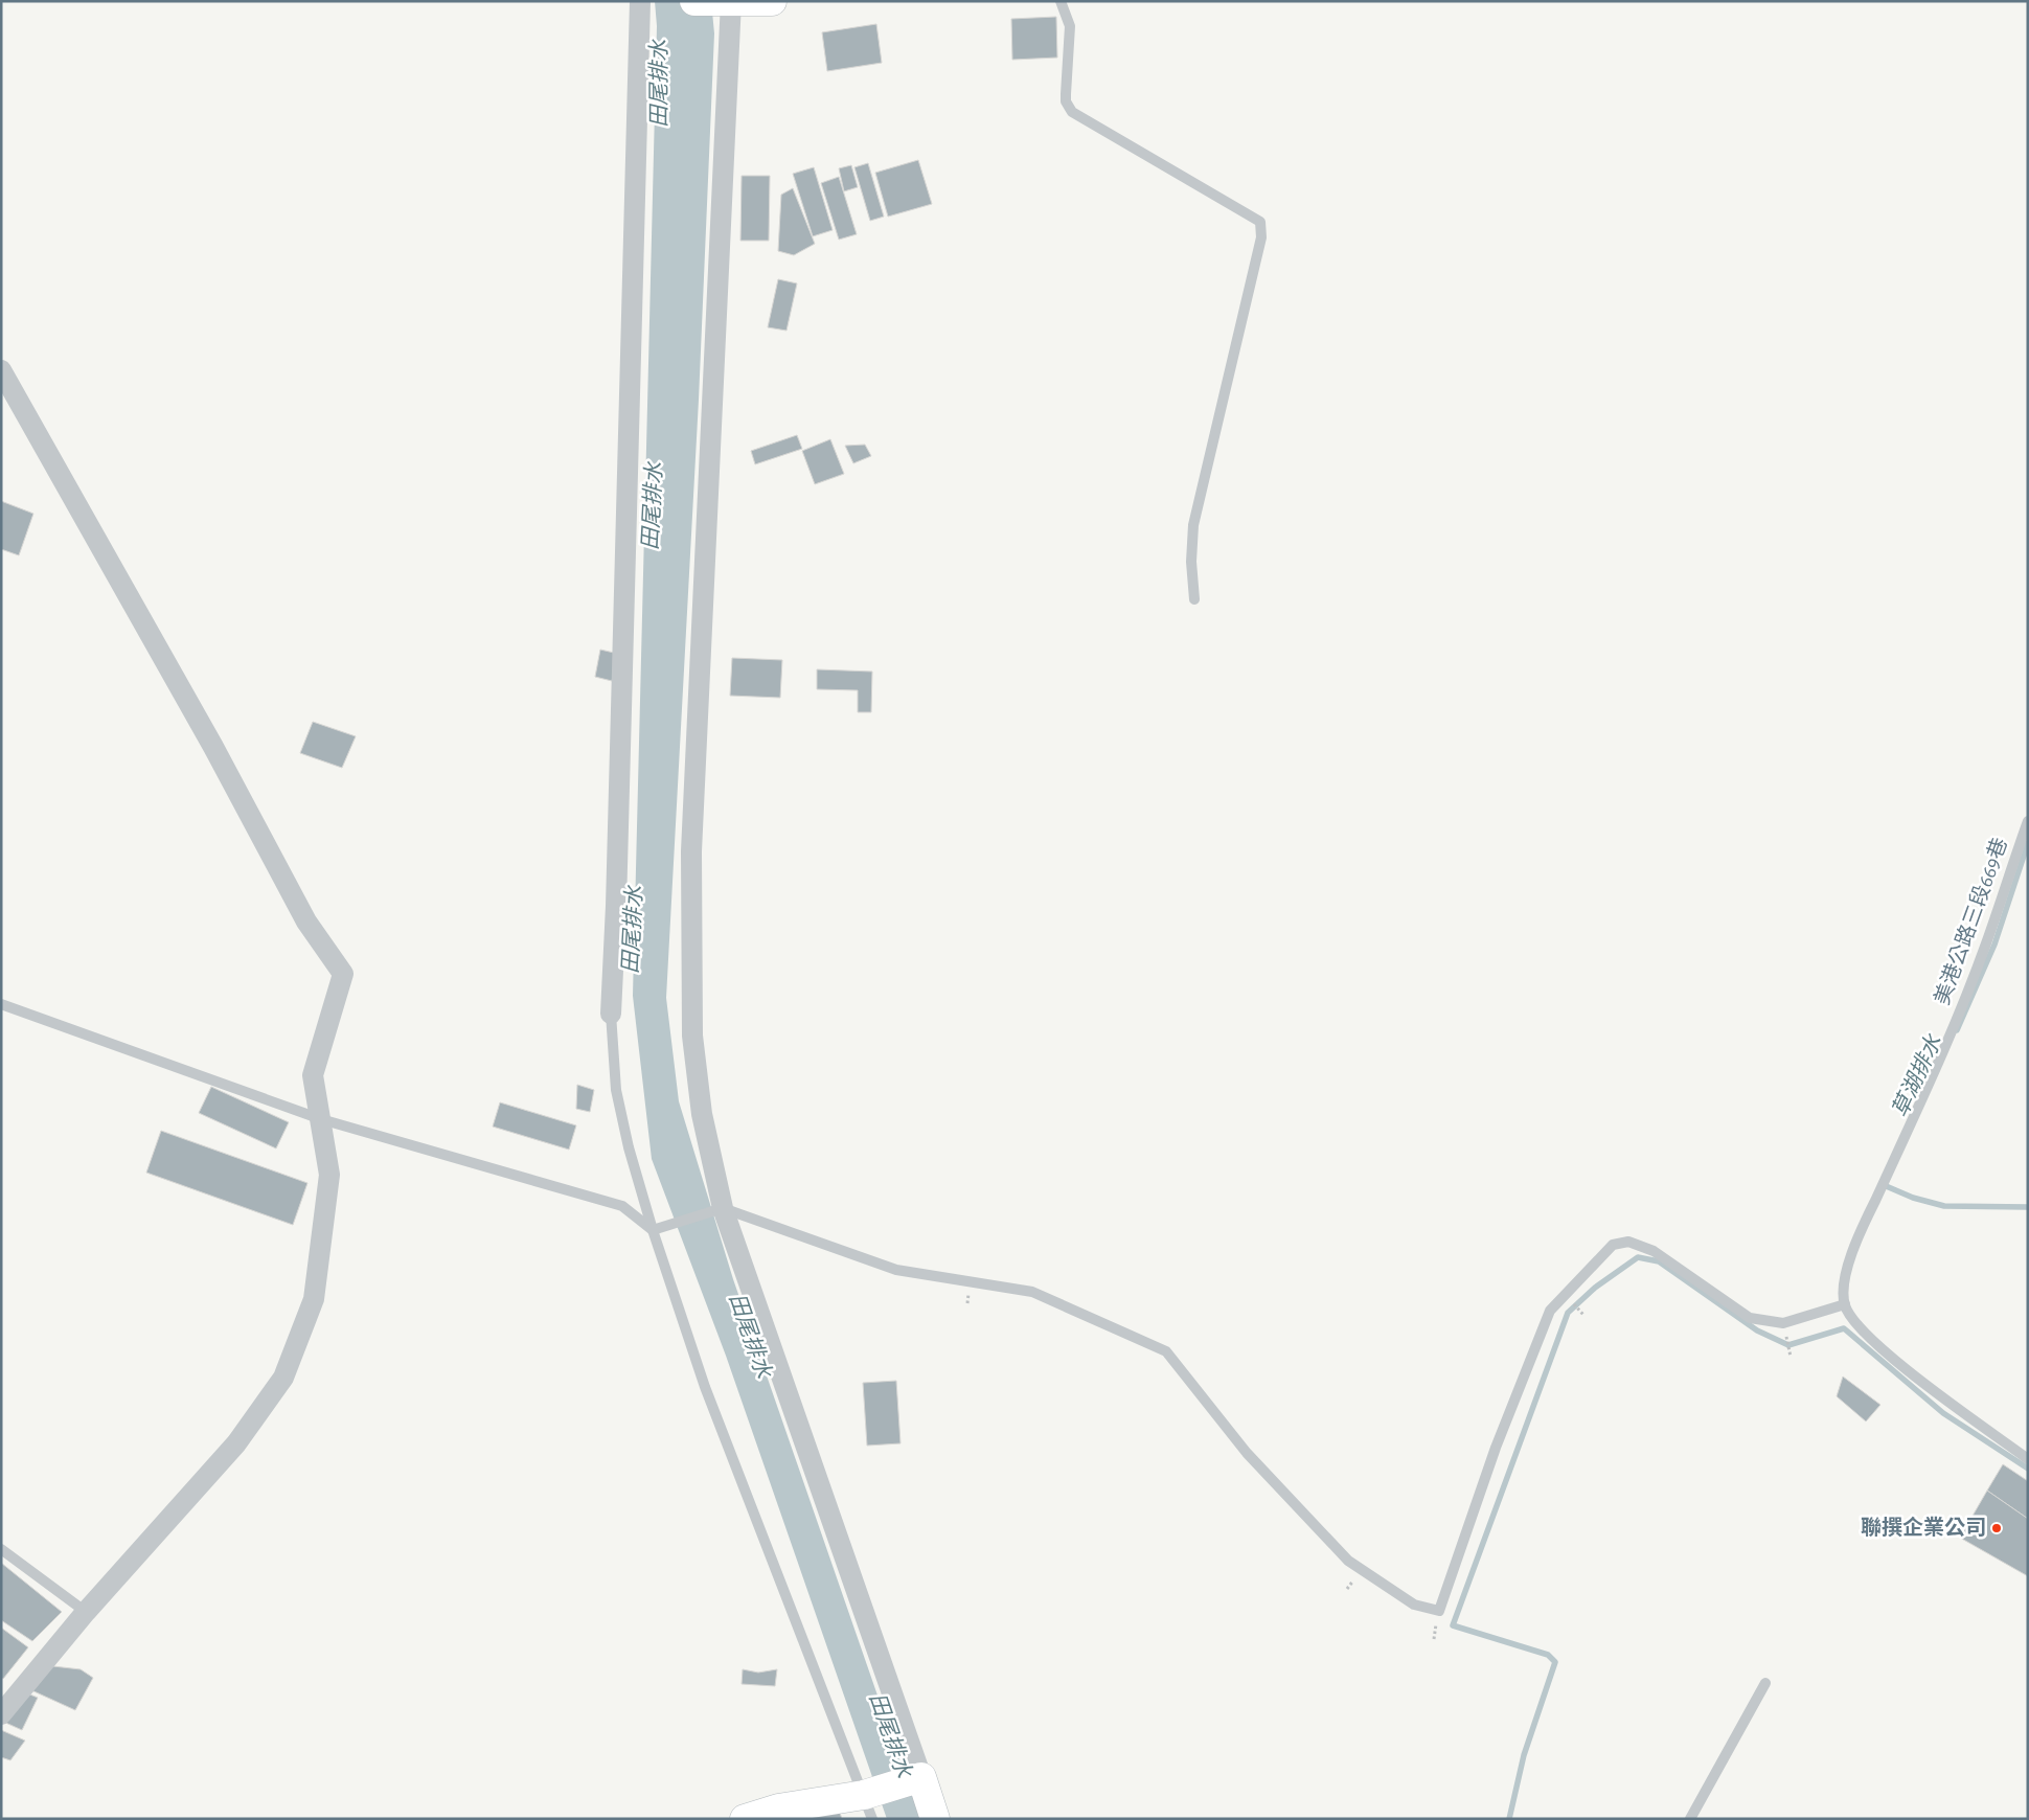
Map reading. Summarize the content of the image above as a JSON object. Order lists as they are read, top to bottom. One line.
{"streets":{"lane":["美港公路三段669巷"]},"water":["田尾排水","草湖排水"],"places":["聯撰企業公司"]}
